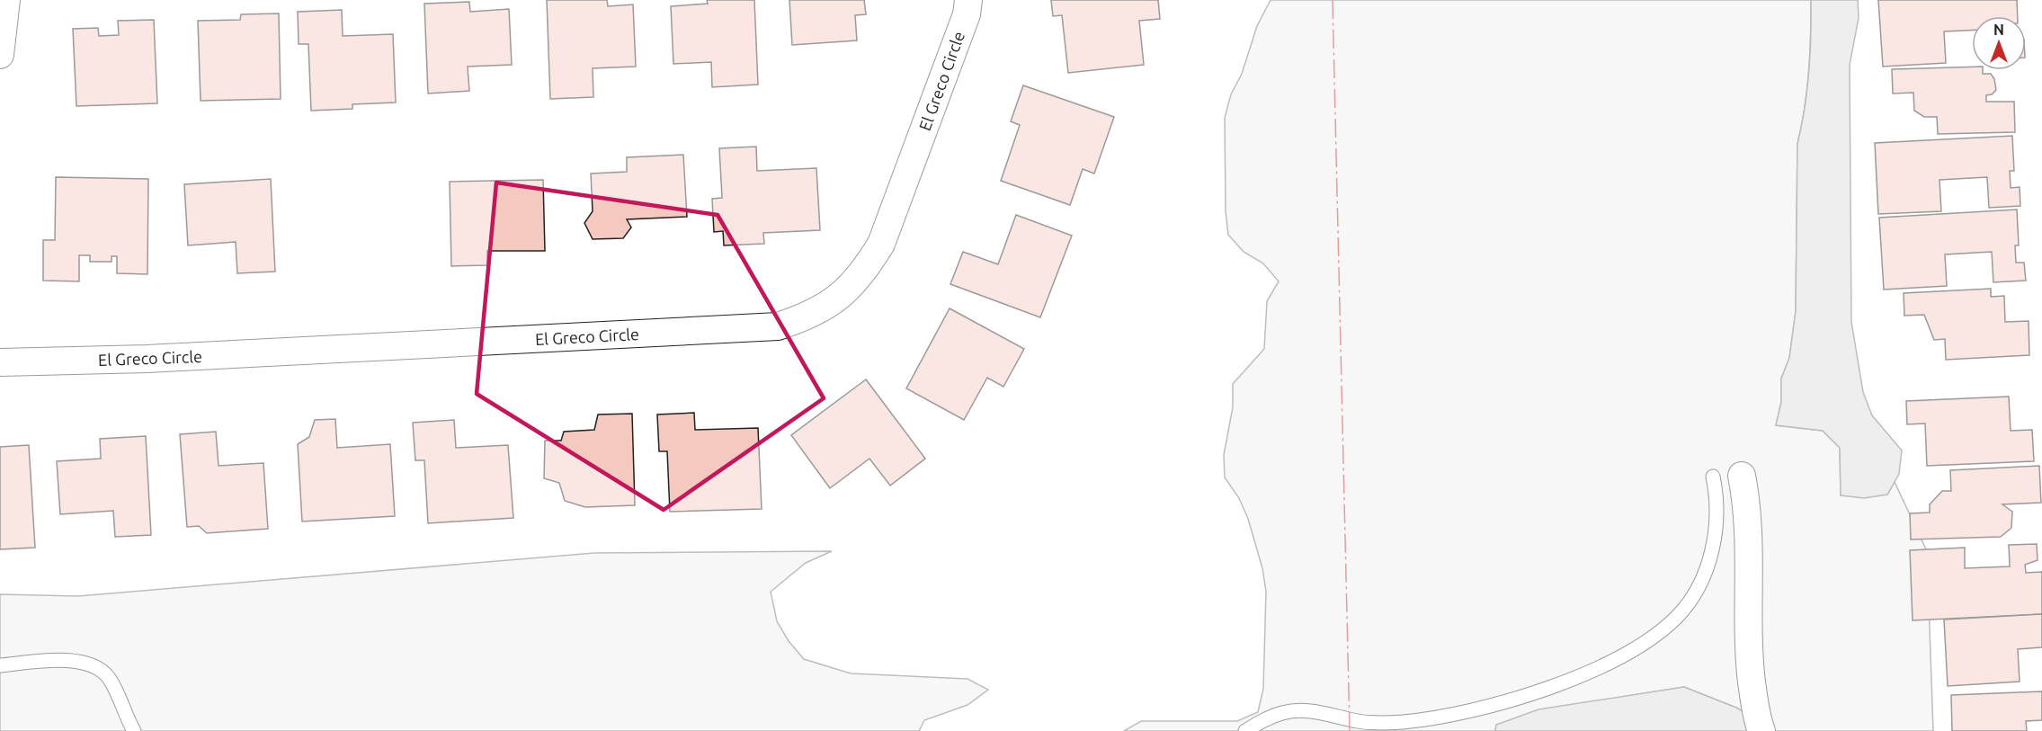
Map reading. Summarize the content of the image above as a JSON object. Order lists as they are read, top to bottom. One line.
{"streets":{"street":["El Greco Circle"]},"north":"top"}
